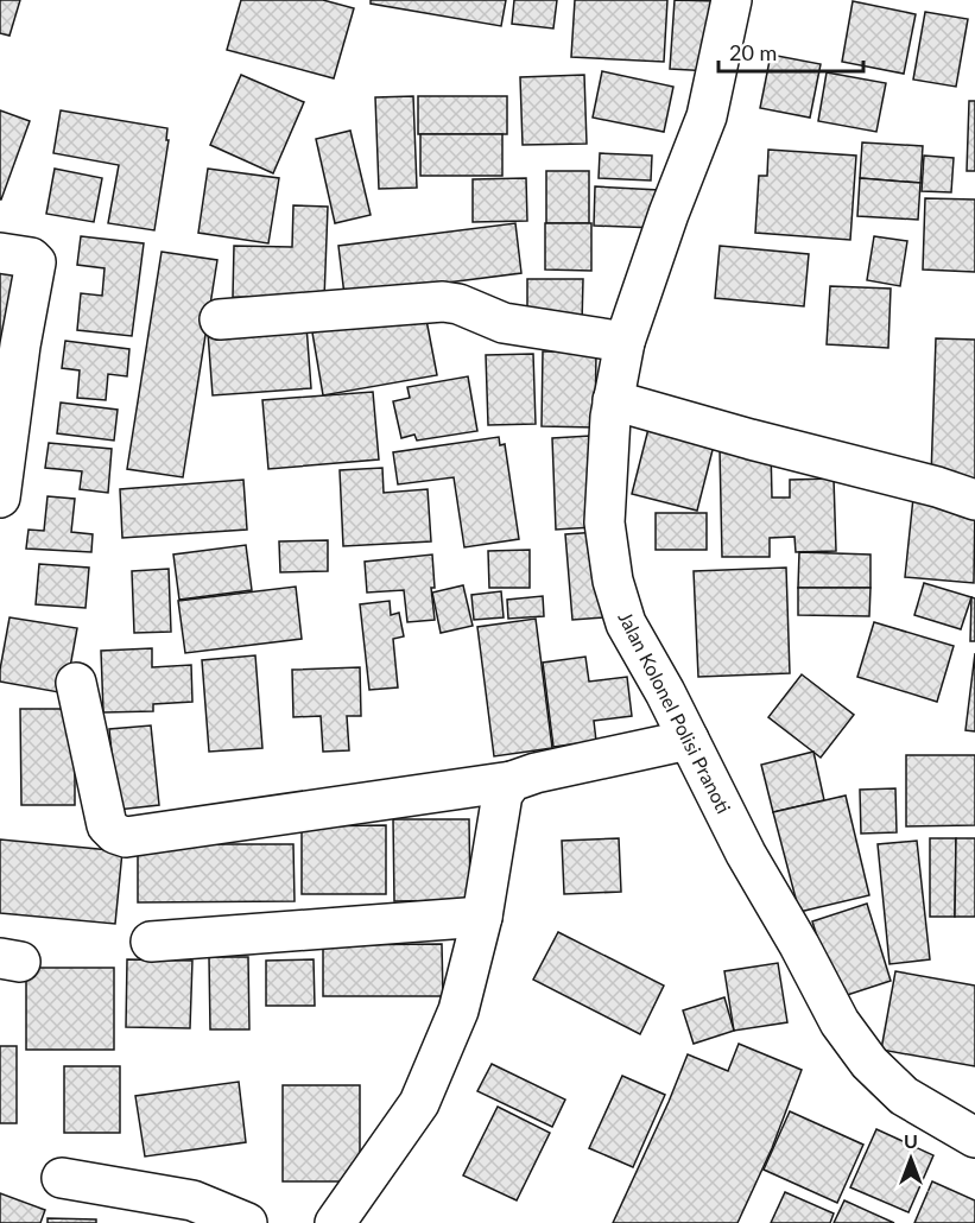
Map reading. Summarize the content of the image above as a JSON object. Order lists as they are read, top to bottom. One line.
{"streets":{"street":["Jalan Kolonel Polisi Pranoti"]},"scale_bar":"20 m","north":"top"}
